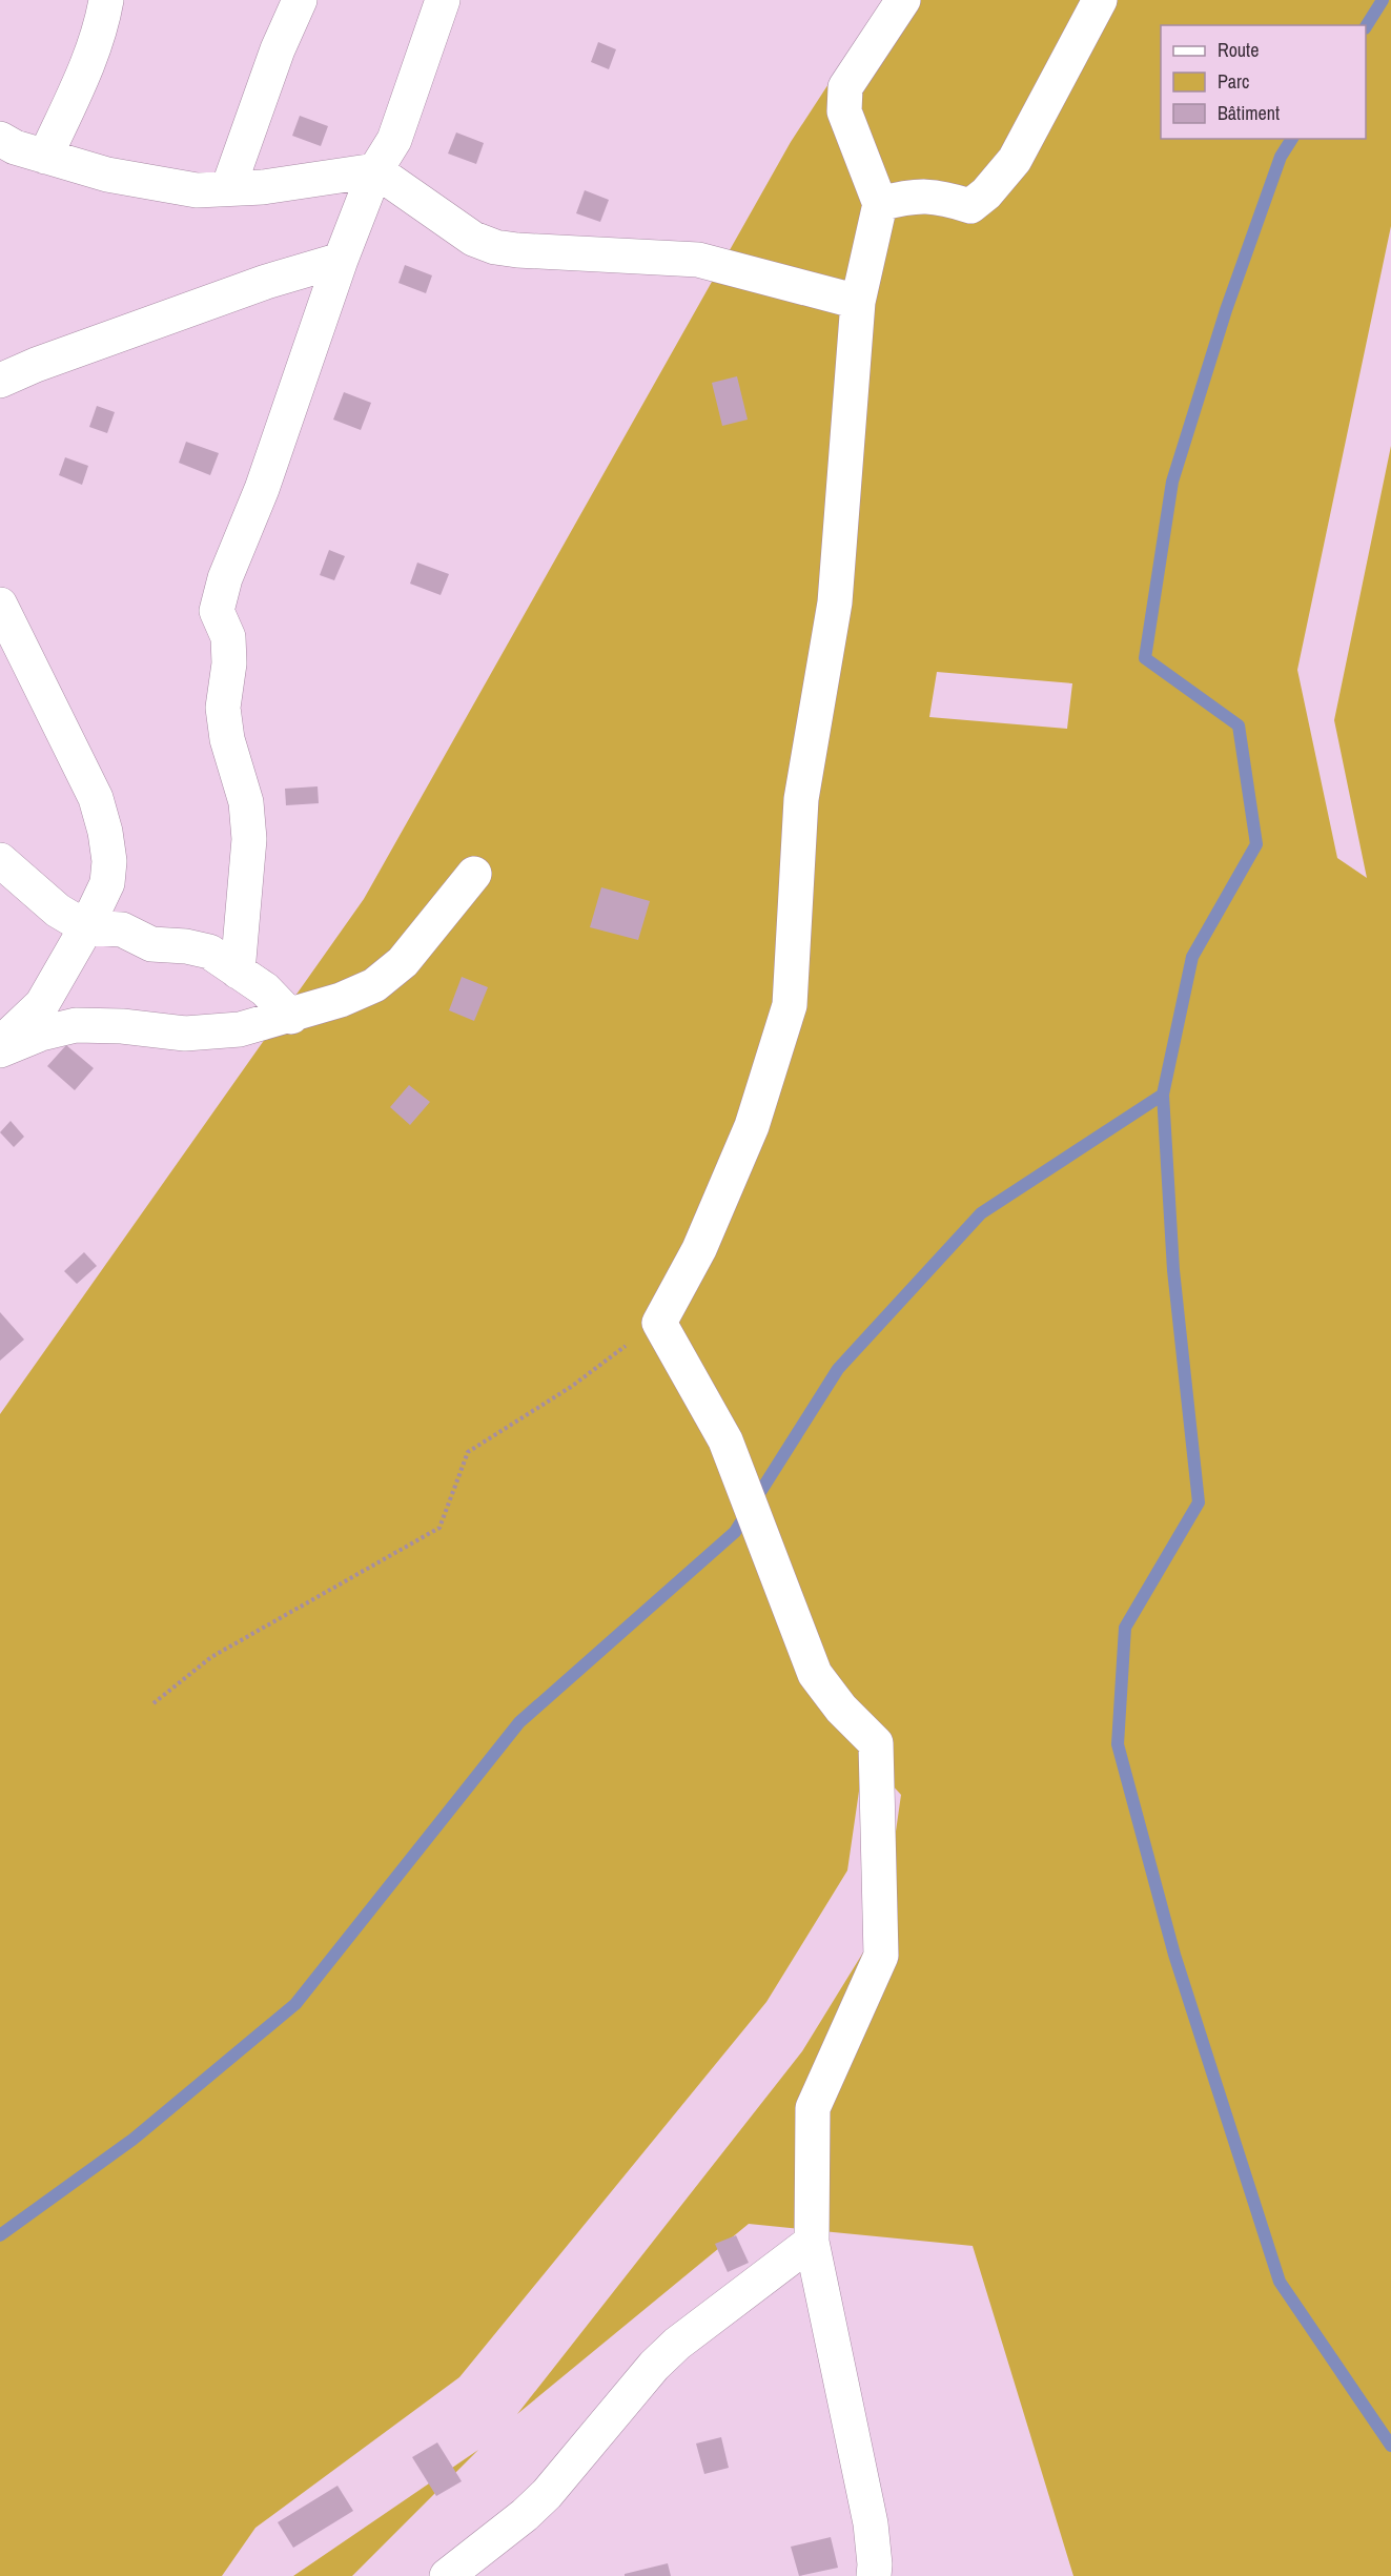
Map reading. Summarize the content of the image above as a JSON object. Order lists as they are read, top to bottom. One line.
{"legend":["Route","Parc","Bâtiment"]}
